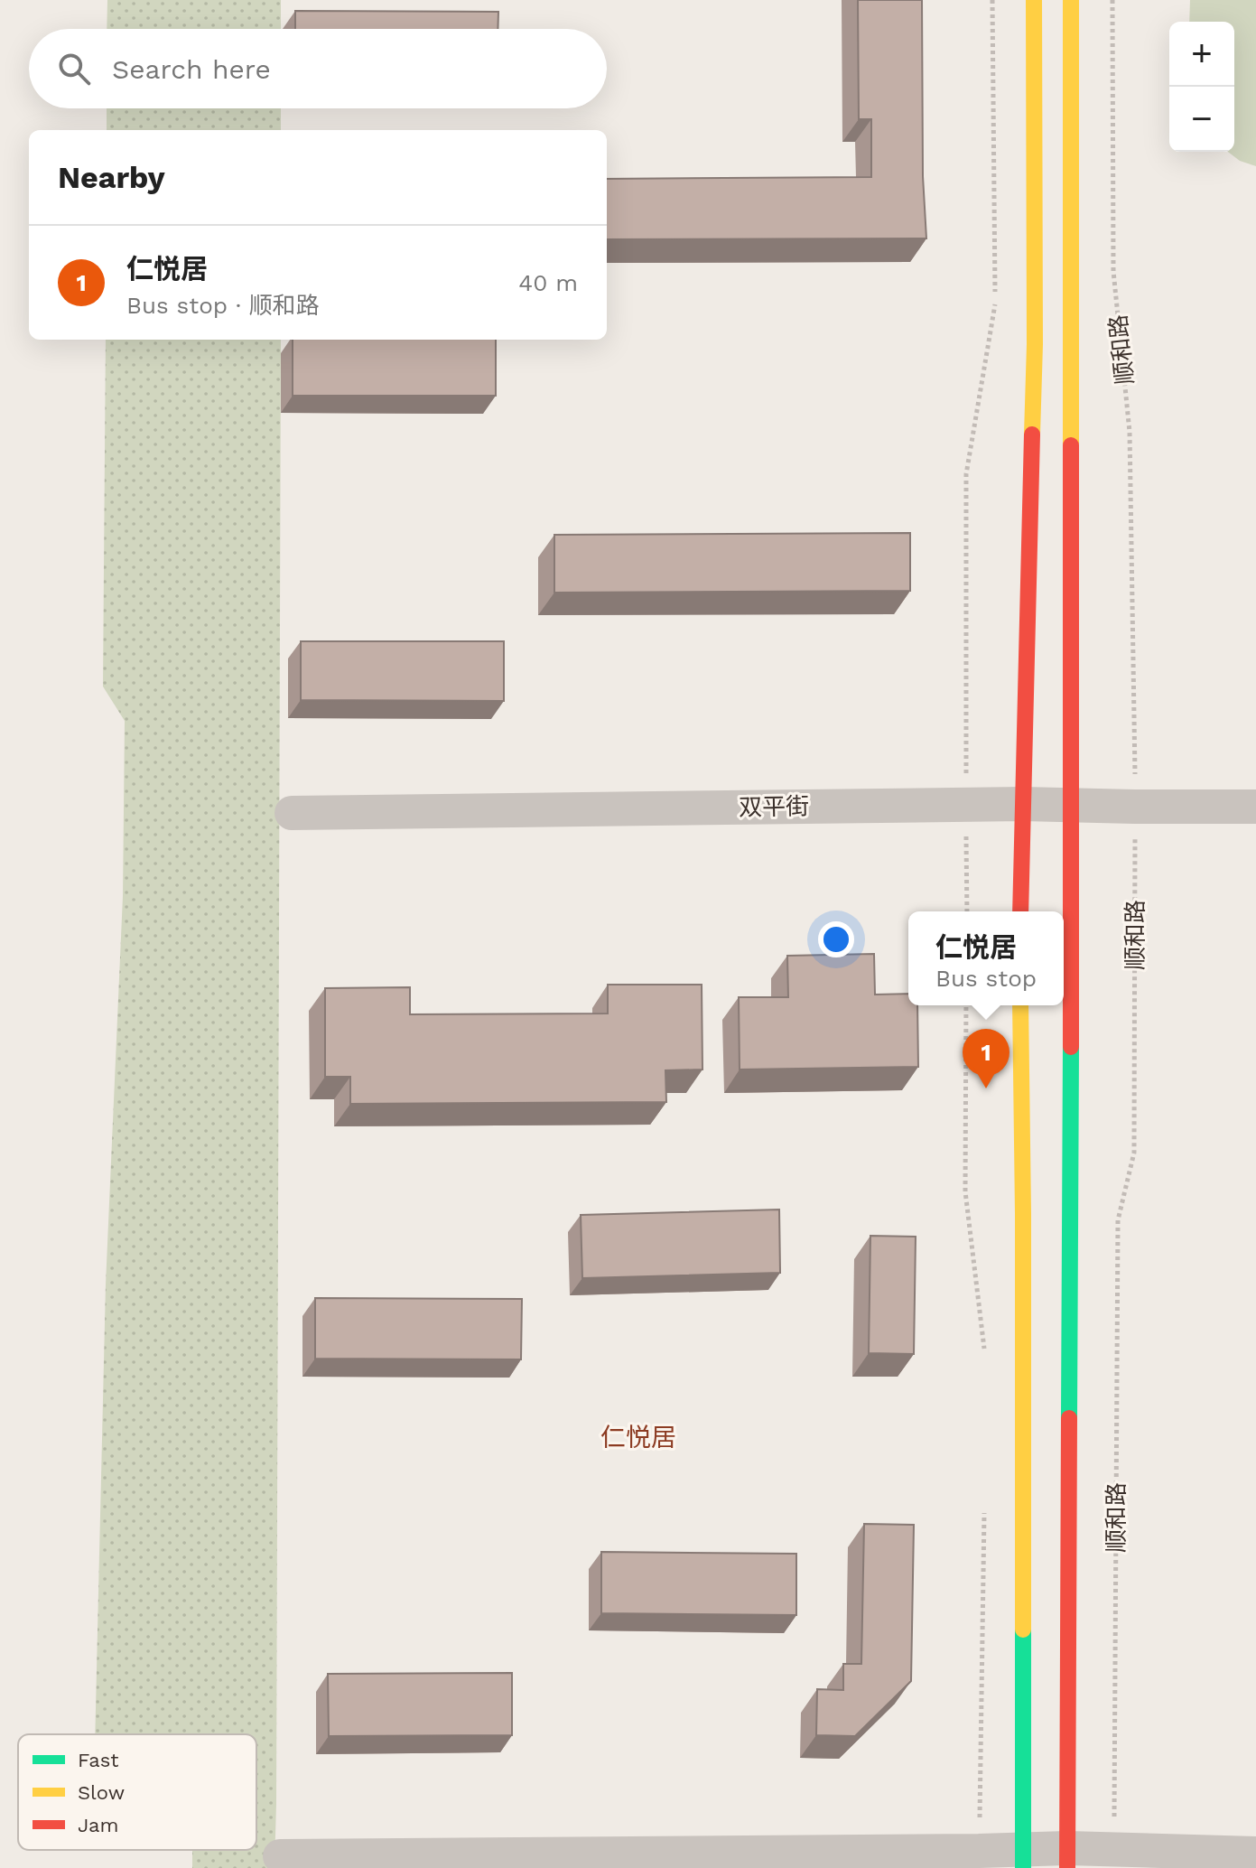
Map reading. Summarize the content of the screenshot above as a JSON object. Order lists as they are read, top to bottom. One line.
{"streets":{"main road":["顺和路"],"street":["双平街"]},"crossings":[["顺和路","双平街"]],"districts":["仁悦居"],"legend":["Fast","Slow","Jam"],"page":{"map_buttons":["+","−"],"search":"Search here","heading":"Nearby","list":[{"mark":"1","name":"仁悦居","note":"Bus stop · 顺和路","value":"40 m"}],"popup":["仁悦居","Bus stop"],"pins":"1"}}
